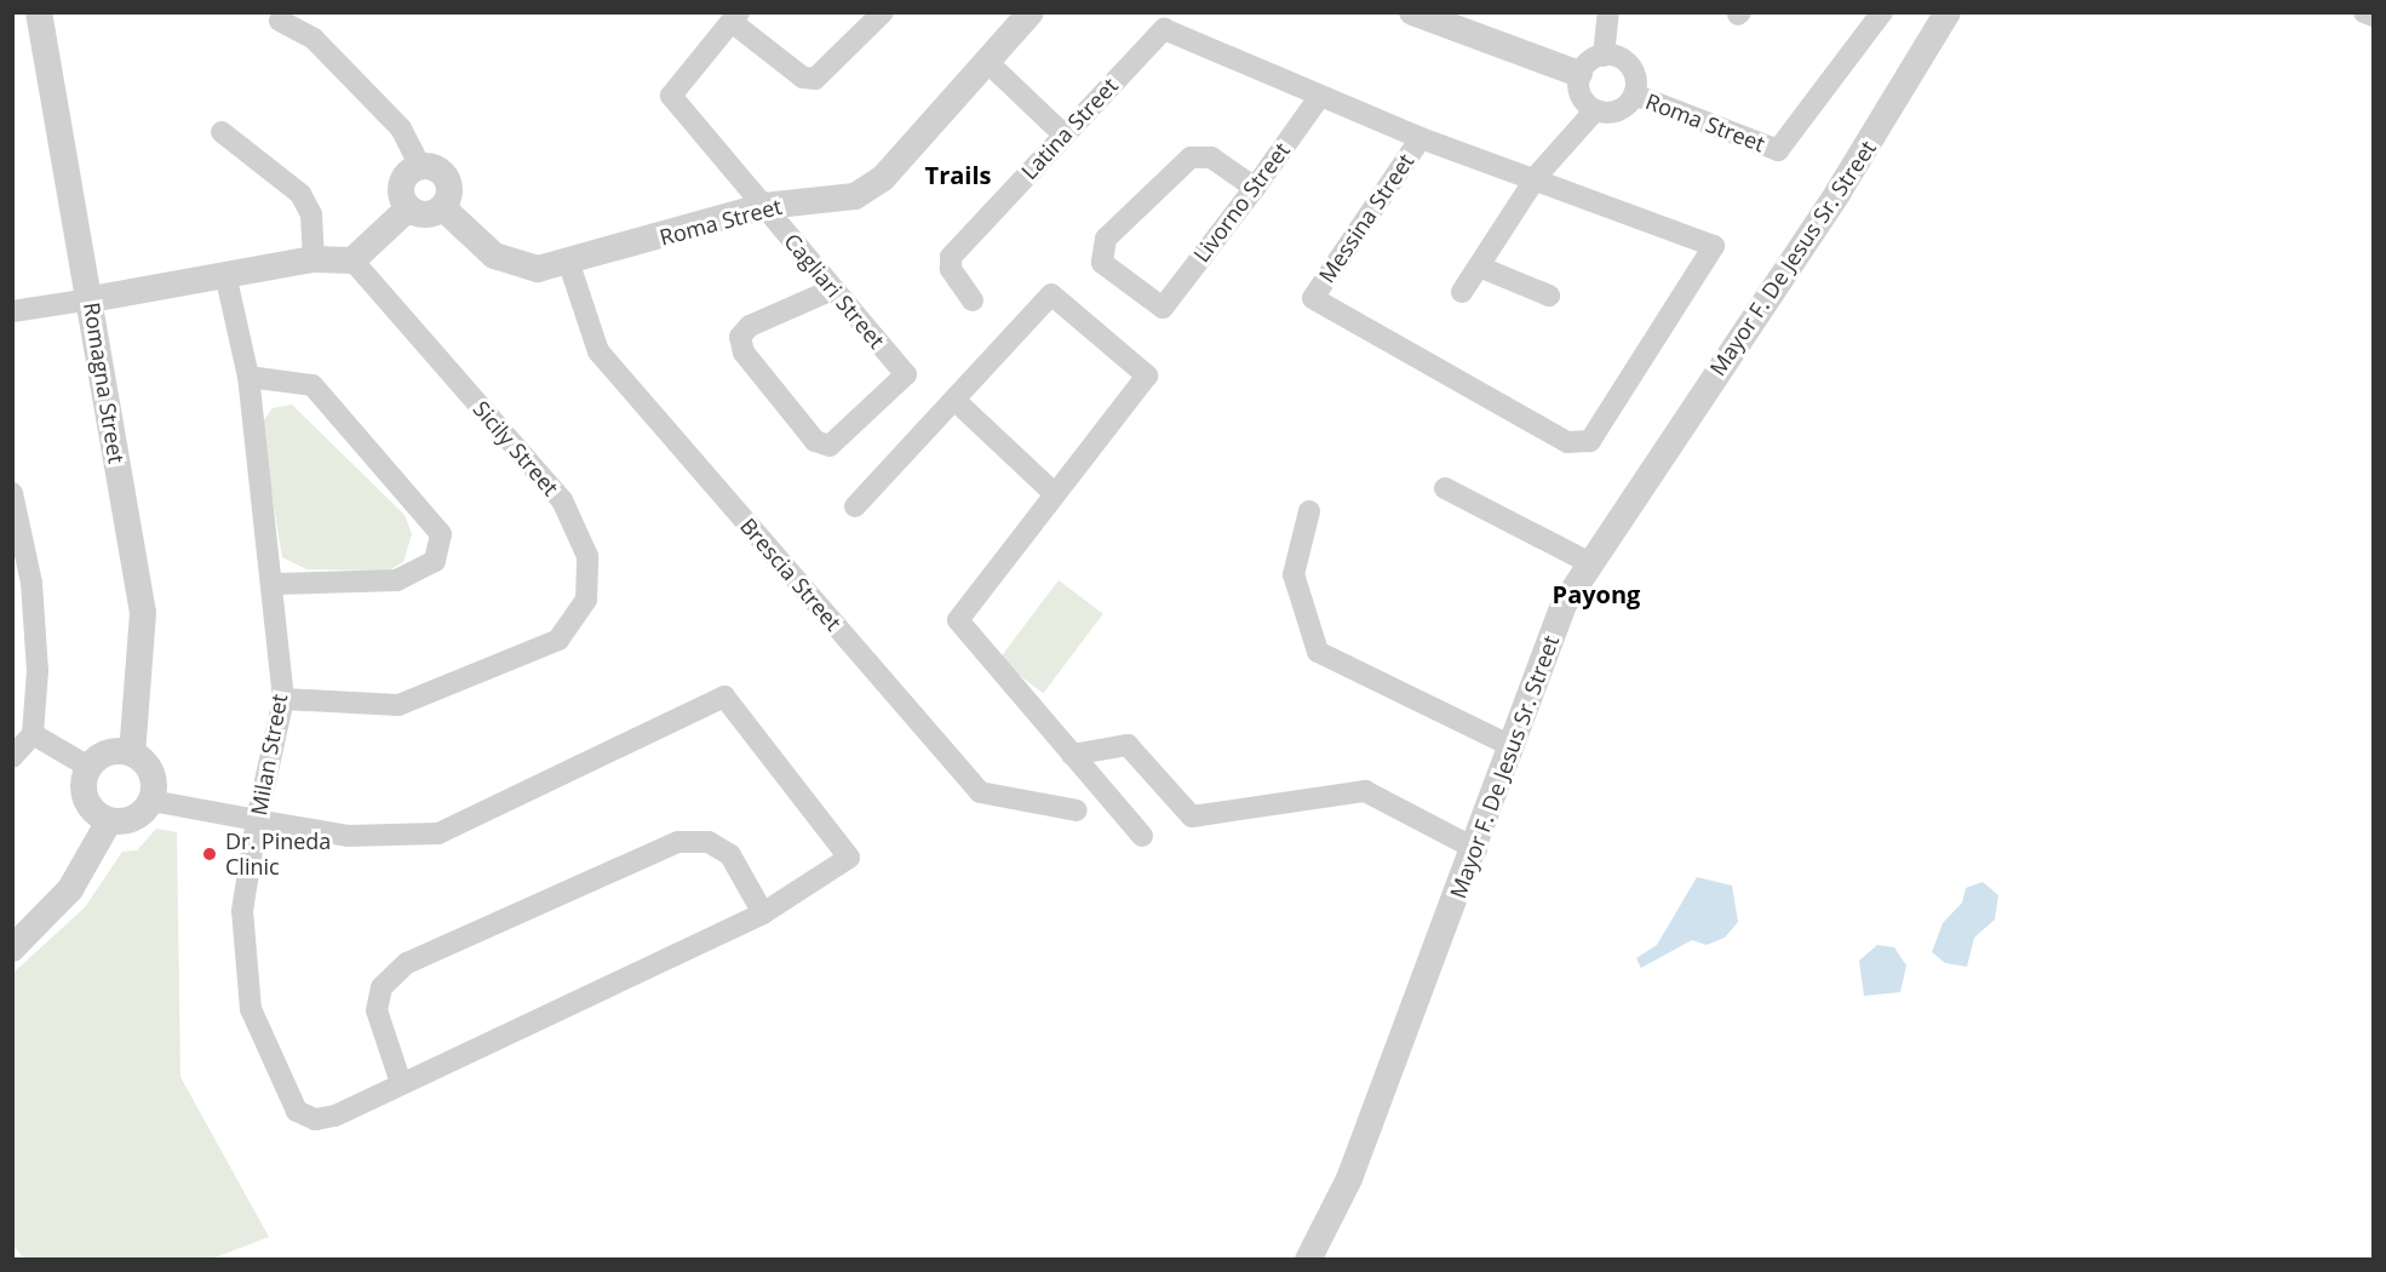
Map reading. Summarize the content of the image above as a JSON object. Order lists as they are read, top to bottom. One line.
{"streets":{"street":["Roma Street","Latina Street","Livorno Street","Messina Street","Mayor F. De Jesus Sr. Street","Cagliari Street","Romagna Street","Sicily Street","Brescia Street","Milan Street"]},"crossings":[["Roma Street","Cagliari Street"],["Roma Street","Brescia Street"],["Latina Street","Livorno Street"],["Sicily Street","Milan Street"]],"districts":["Trails","Payong"],"places":["Dr. Pineda Clinic"]}
